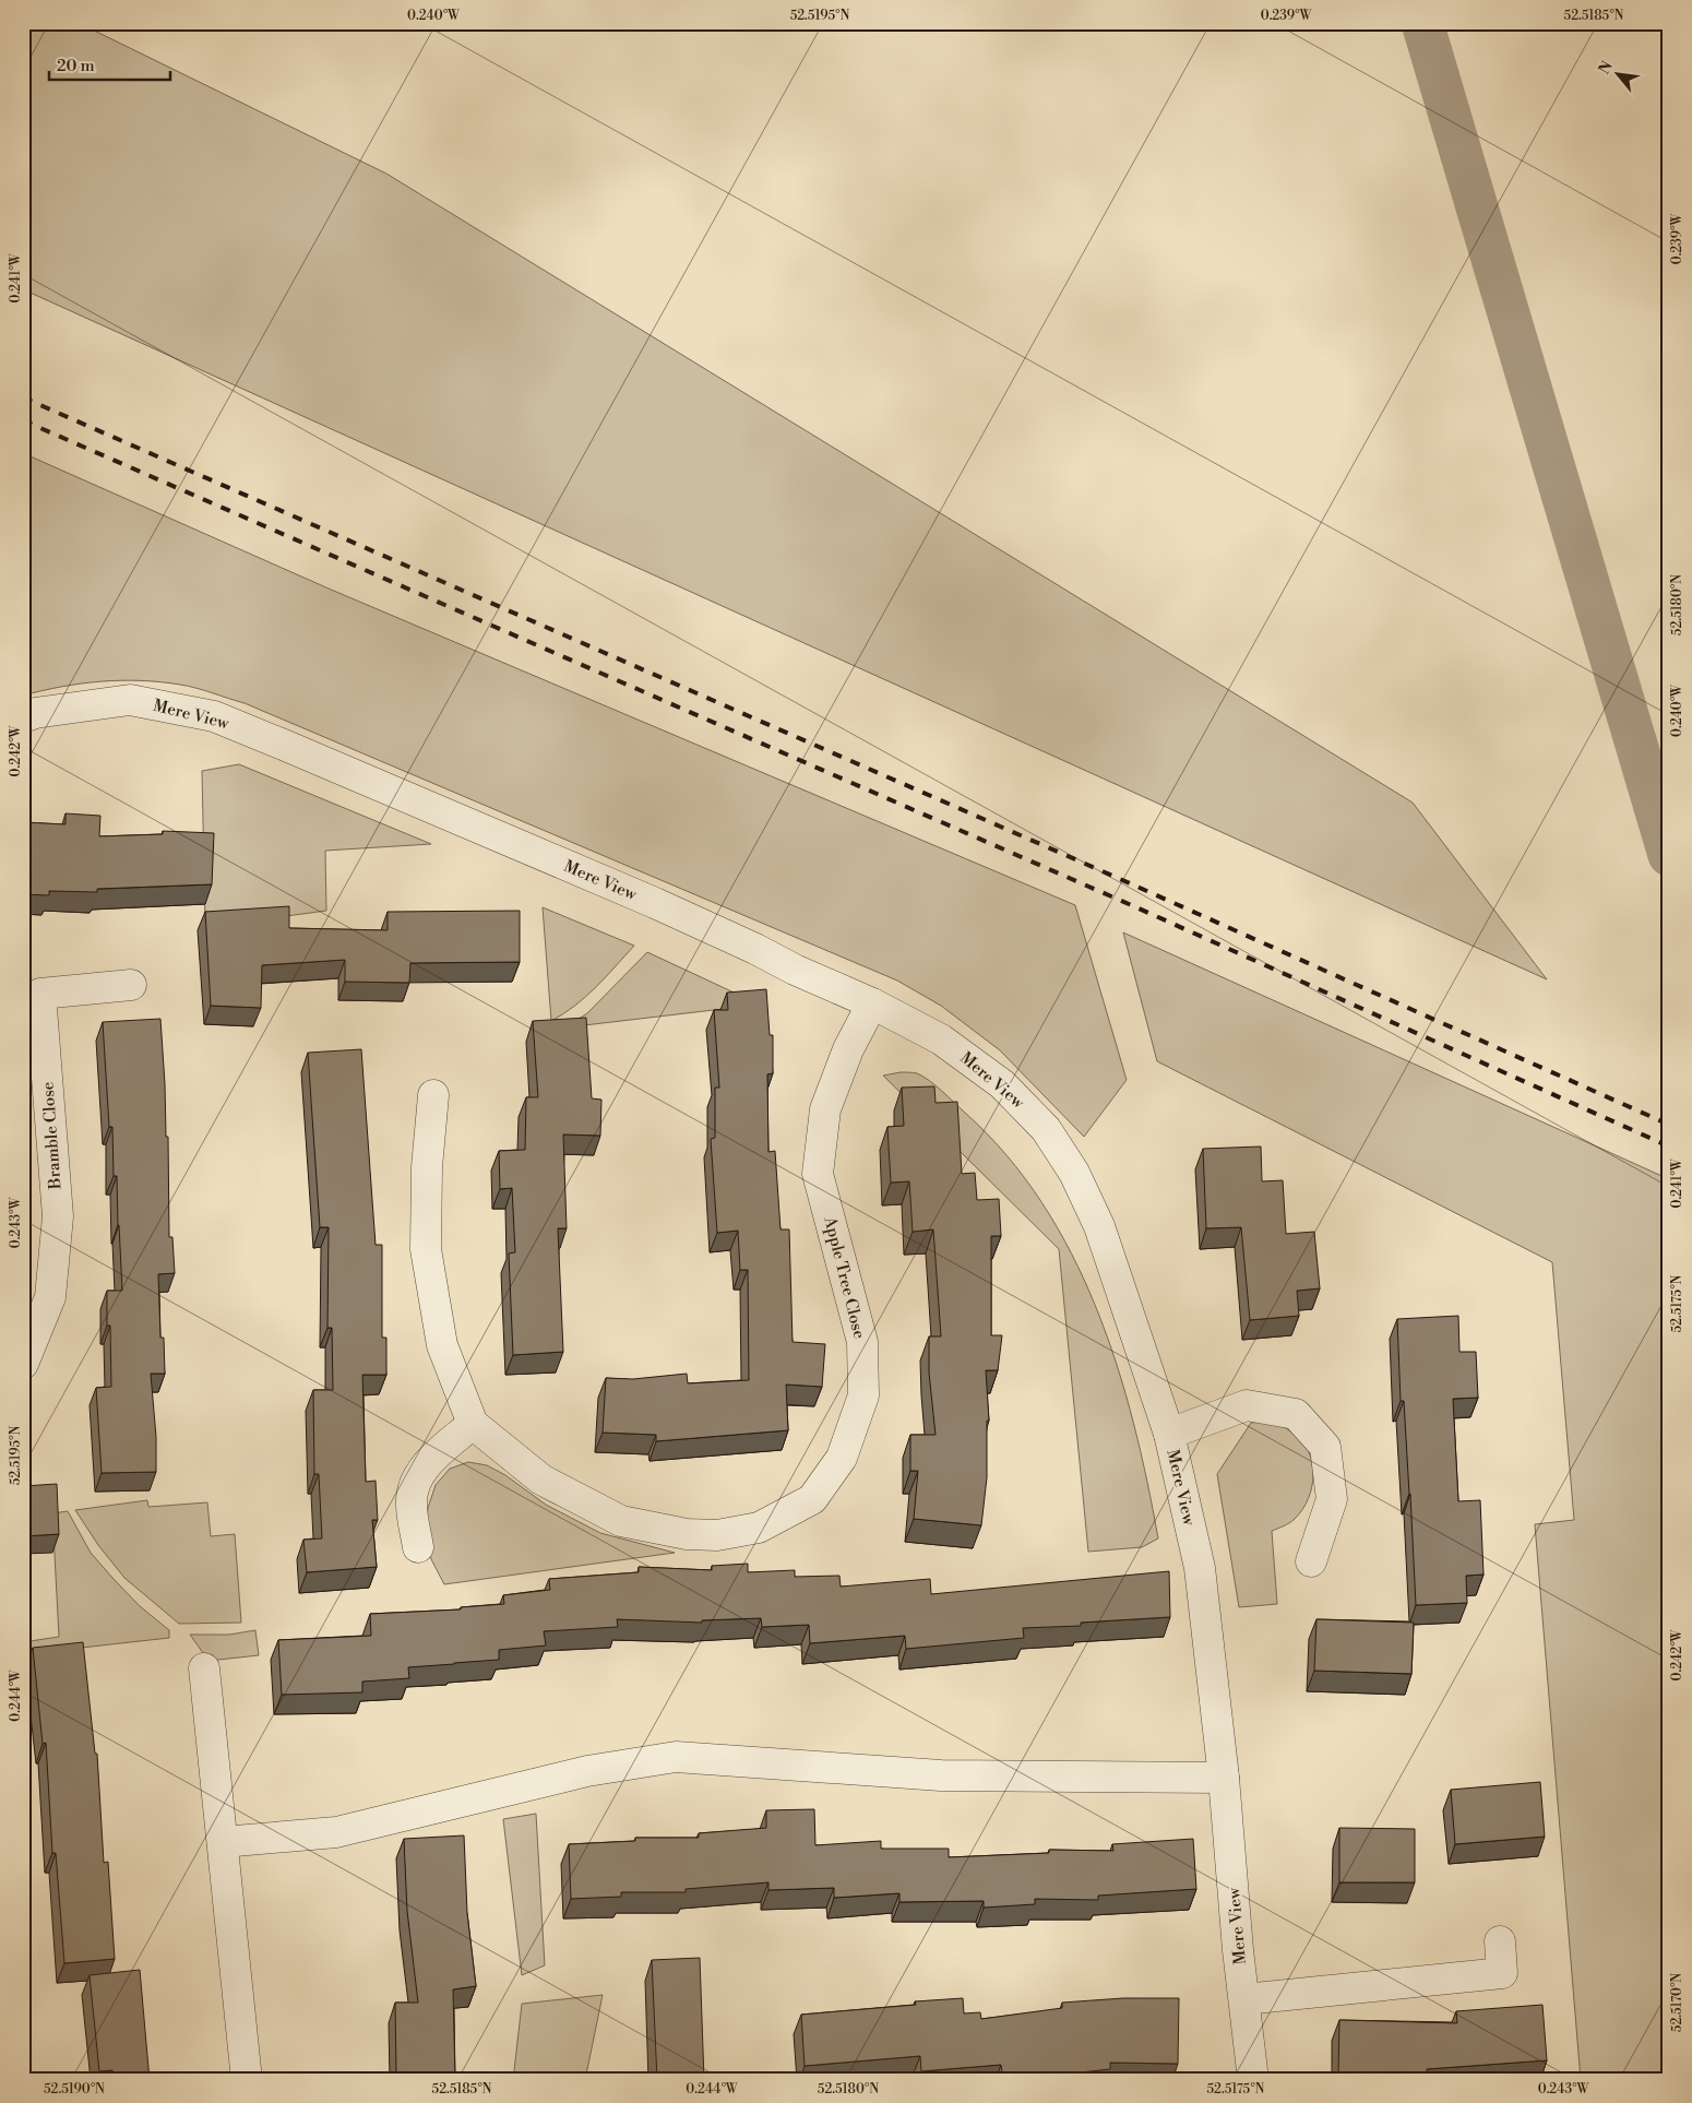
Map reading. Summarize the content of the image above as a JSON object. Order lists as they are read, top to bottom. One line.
{"streets":{"street":["Mere View","Bramble Close","Apple Tree Close"]},"crossings":[["Mere View","Apple Tree Close"]],"scale_bar":"20 m","north":"top left","coordinates":["0.240°W","52.5195°N","0.239°W","52.5185°N","0.241°W","52.5180°N","0.242°W","0.243°W","52.5175°N","0.244°W","52.5170°N","52.5190°N"]}
